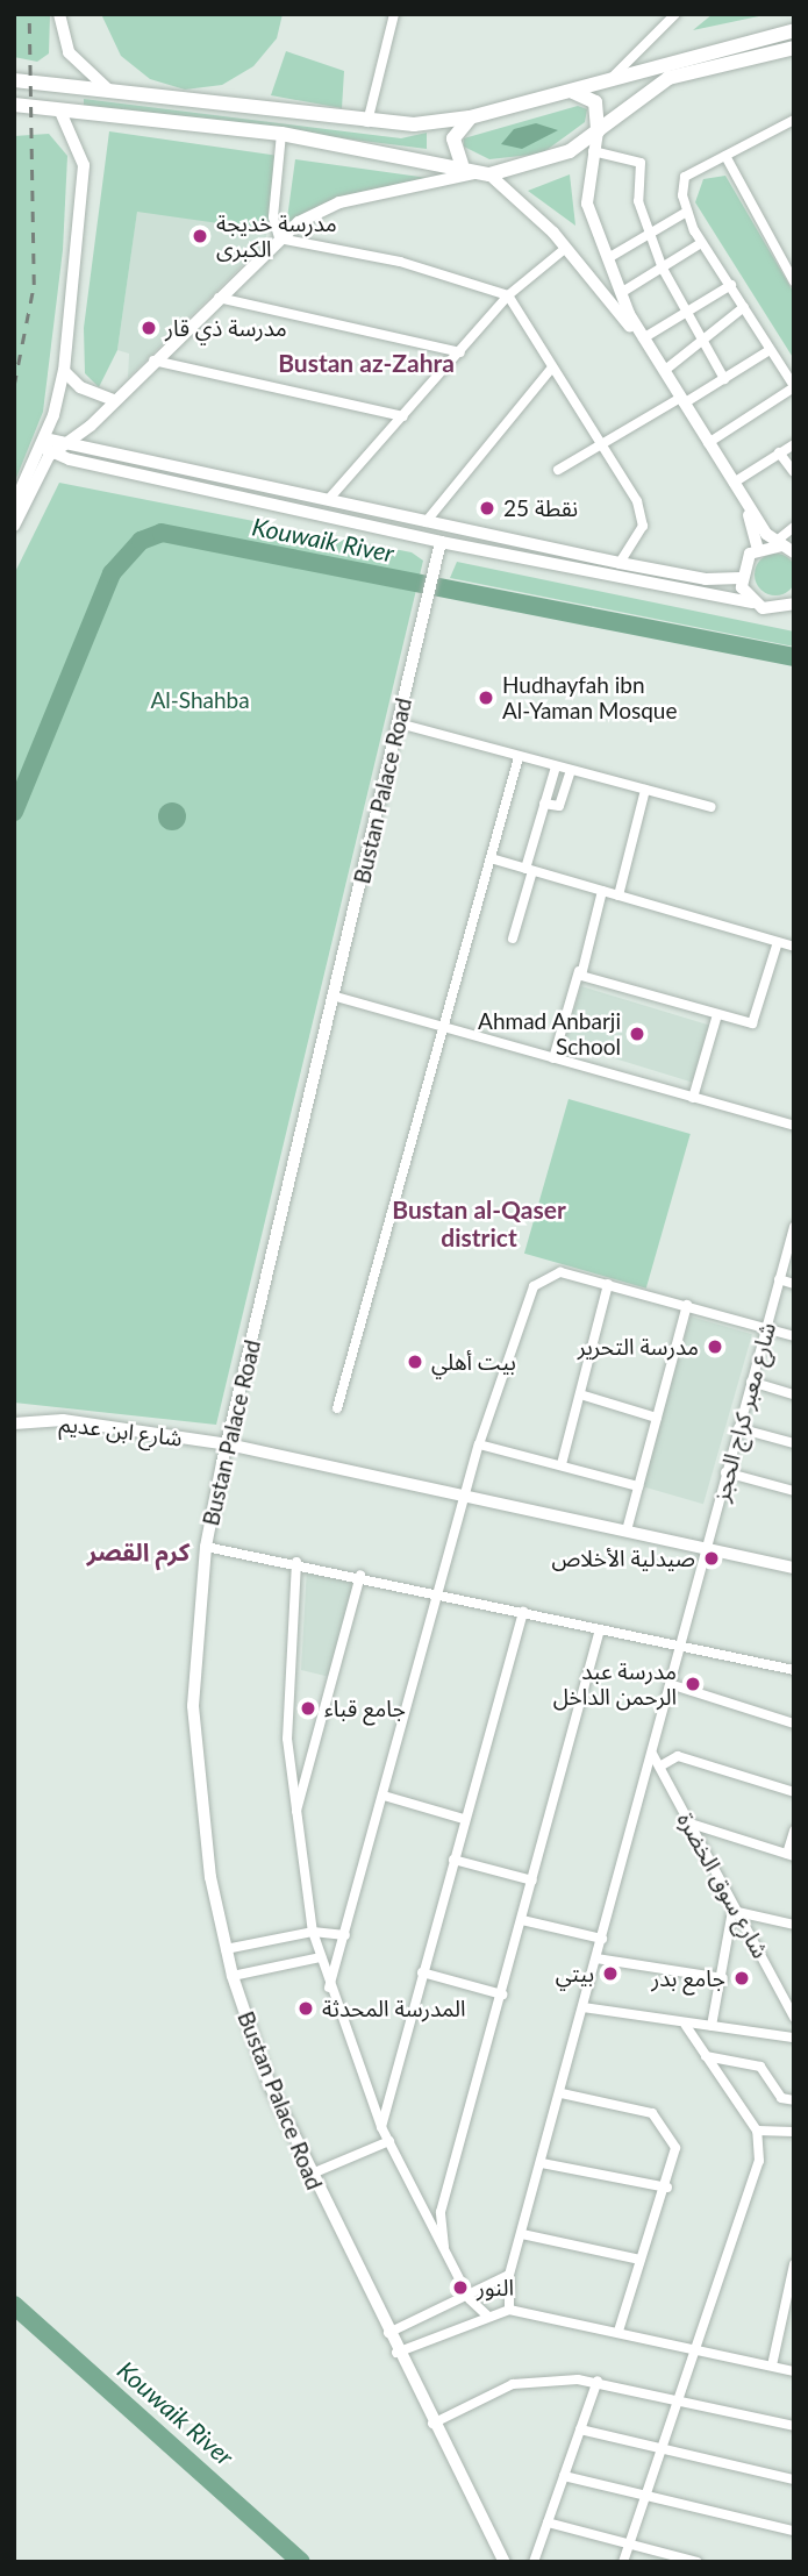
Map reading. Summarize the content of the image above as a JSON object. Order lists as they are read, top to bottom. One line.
{"streets":{"main road":["Bustan Palace Road","شارع ابن عديم"],"street":["شارع معبر كراج الحجز","شارع سوق الخضرة"]},"crossings":[["Bustan Palace Road","شارع ابن عديم"],["شارع معبر كراج الحجز","شارع سوق الخضرة"]],"districts":["Bustan az-Zahra","Bustan al-Qaser district","كرم القصر"],"water":["Kouwaik River"],"parks":["Al-Shahba"],"places":["مدرسة خديجة الكبرى","مدرسة ذي قار","نقطة 25","Hudhayfah ibn Al-Yaman Mosque","Ahmad Anbarji School","مدرسة التحرير","بيت أهلي","صيدلية اﻷخلاص","مدرسة عبد الرحمن الداخل","جامع قباء","بيتي","جامع بدر","المدرسة المحدثة","النور"]}
